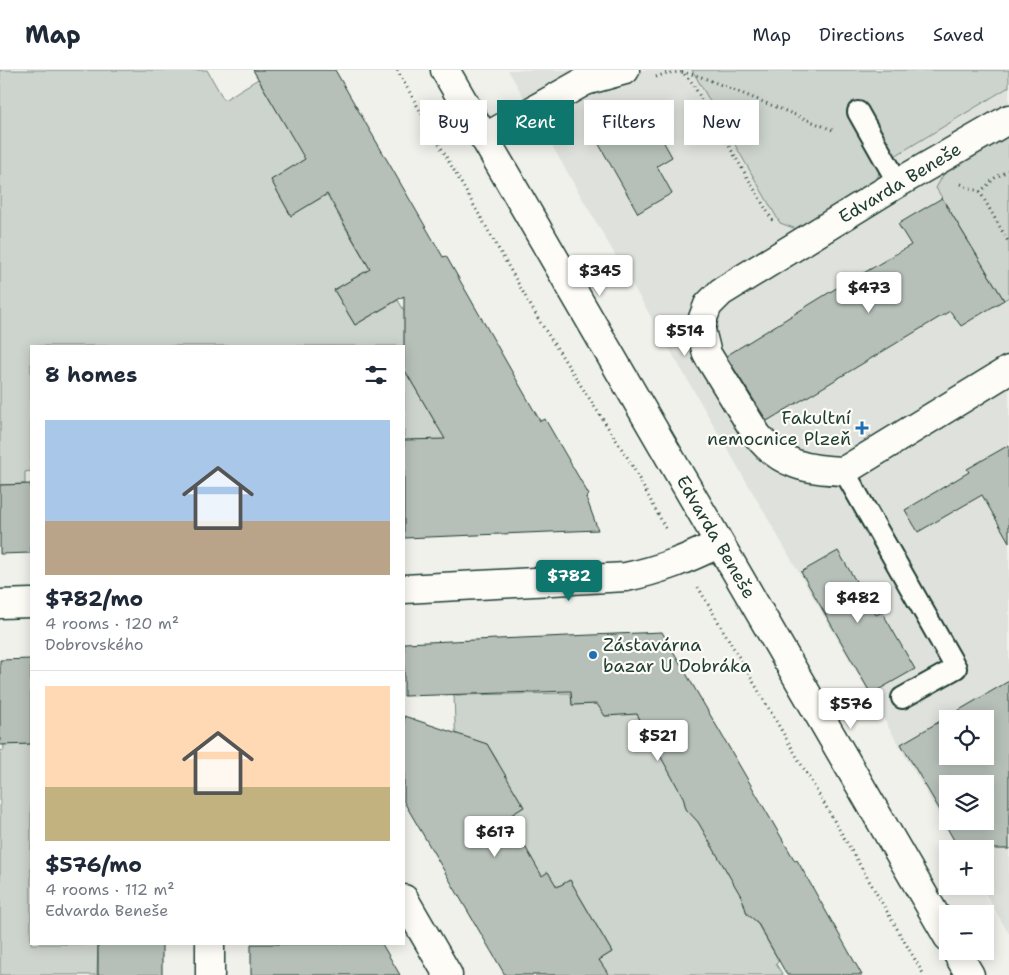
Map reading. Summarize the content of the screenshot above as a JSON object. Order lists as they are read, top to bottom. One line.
{"streets":{"street":["Edvarda Beneše"]},"places":{"health":["Fakultní nemocnice Plzeň"],"other":["Zástavárna bazar U Dobráka"]},"page":{"header":"Map","nav":["Map","Directions","Saved"],"chip":["Buy","Rent","Filters","New"],"price":["$345","$473","$514","$782","$482","$576","$521","$617"],"heading":"8 homes","list":[{"name":"$782/mo","note":"4 rooms · 120 m² · Dobrovského"},{"name":"$576/mo","note":"4 rooms · 112 m² · Edvarda Beneše"}],"map_buttons":["+","−"]}}
